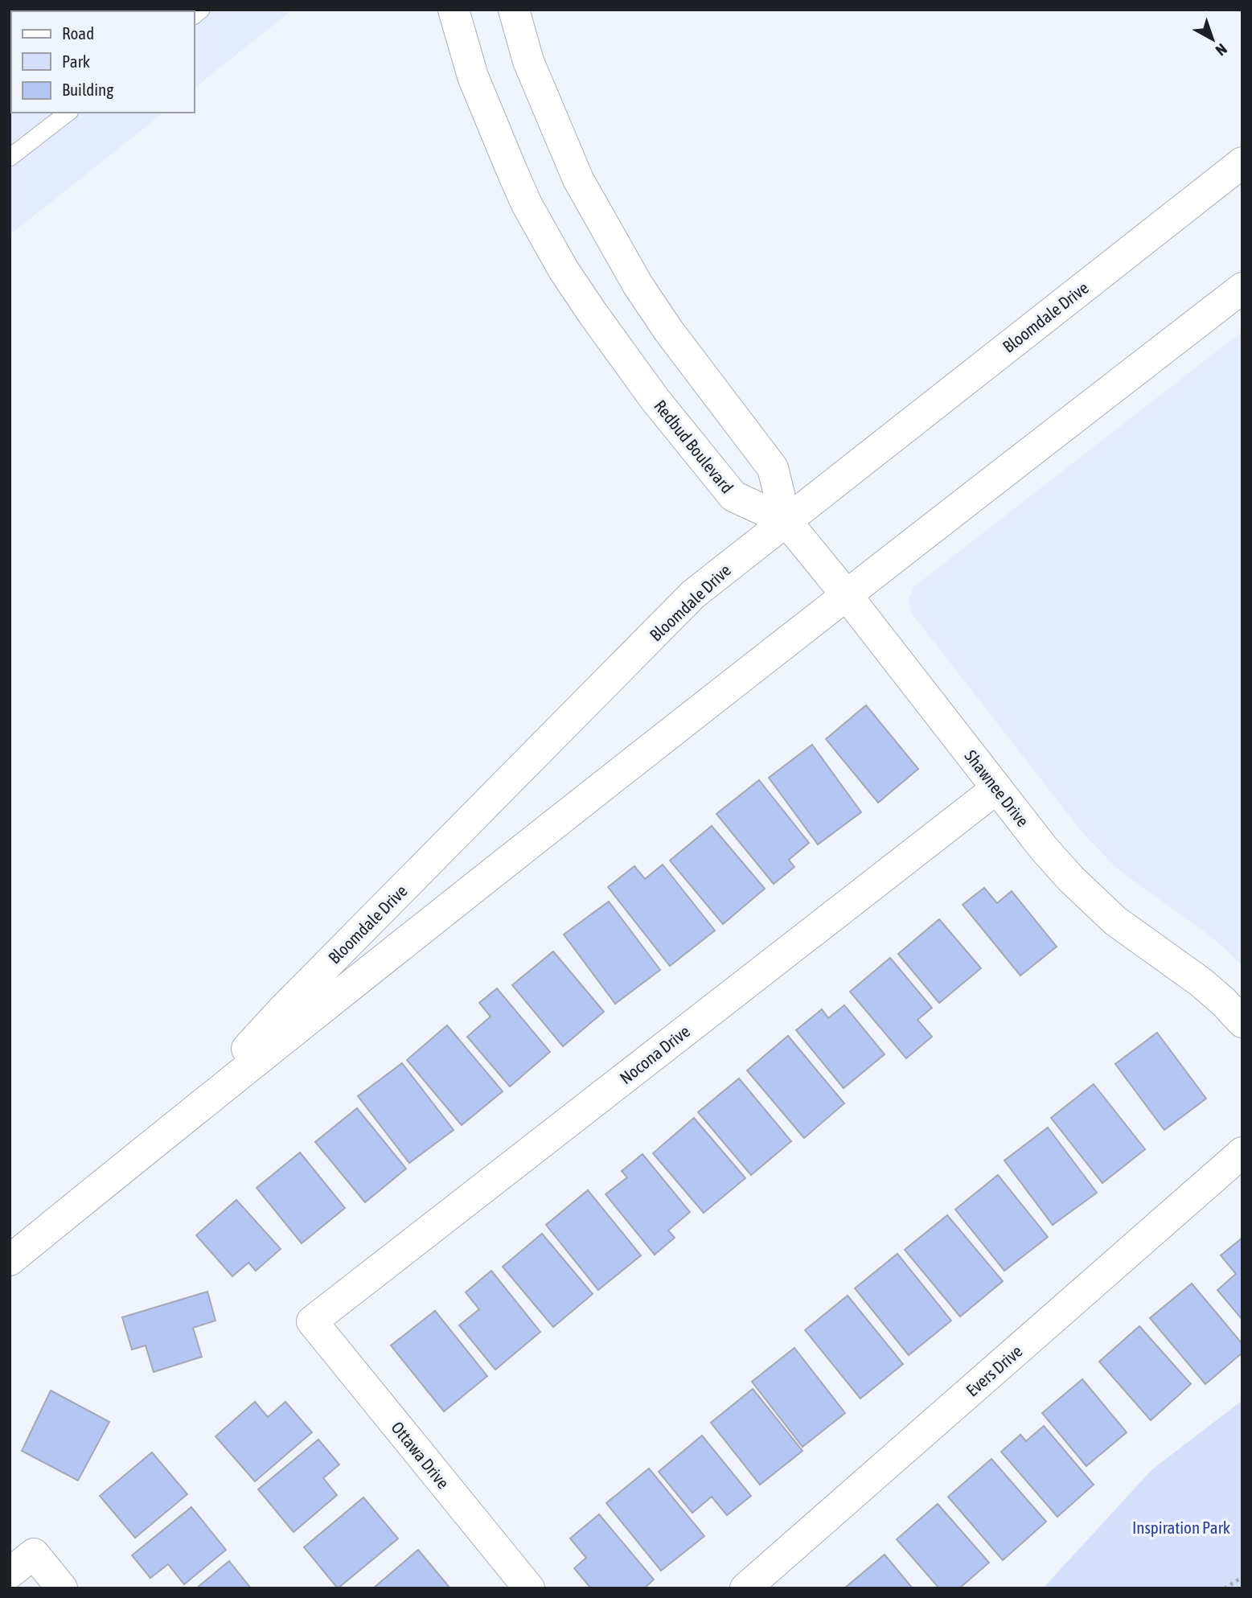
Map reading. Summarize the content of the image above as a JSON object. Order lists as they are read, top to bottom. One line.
{"streets":{"street":["Bloomdale Drive","Redbud Boulevard","Shawnee Drive","Nocona Drive","Evers Drive","Ottawa Drive"]},"crossings":[["Bloomdale Drive","Redbud Boulevard"],["Bloomdale Drive","Shawnee Drive"],["Redbud Boulevard","Shawnee Drive"],["Shawnee Drive","Nocona Drive"],["Nocona Drive","Ottawa Drive"]],"parks":["Inspiration Park"],"legend":["Road","Park","Building"],"north":"bottom right"}
